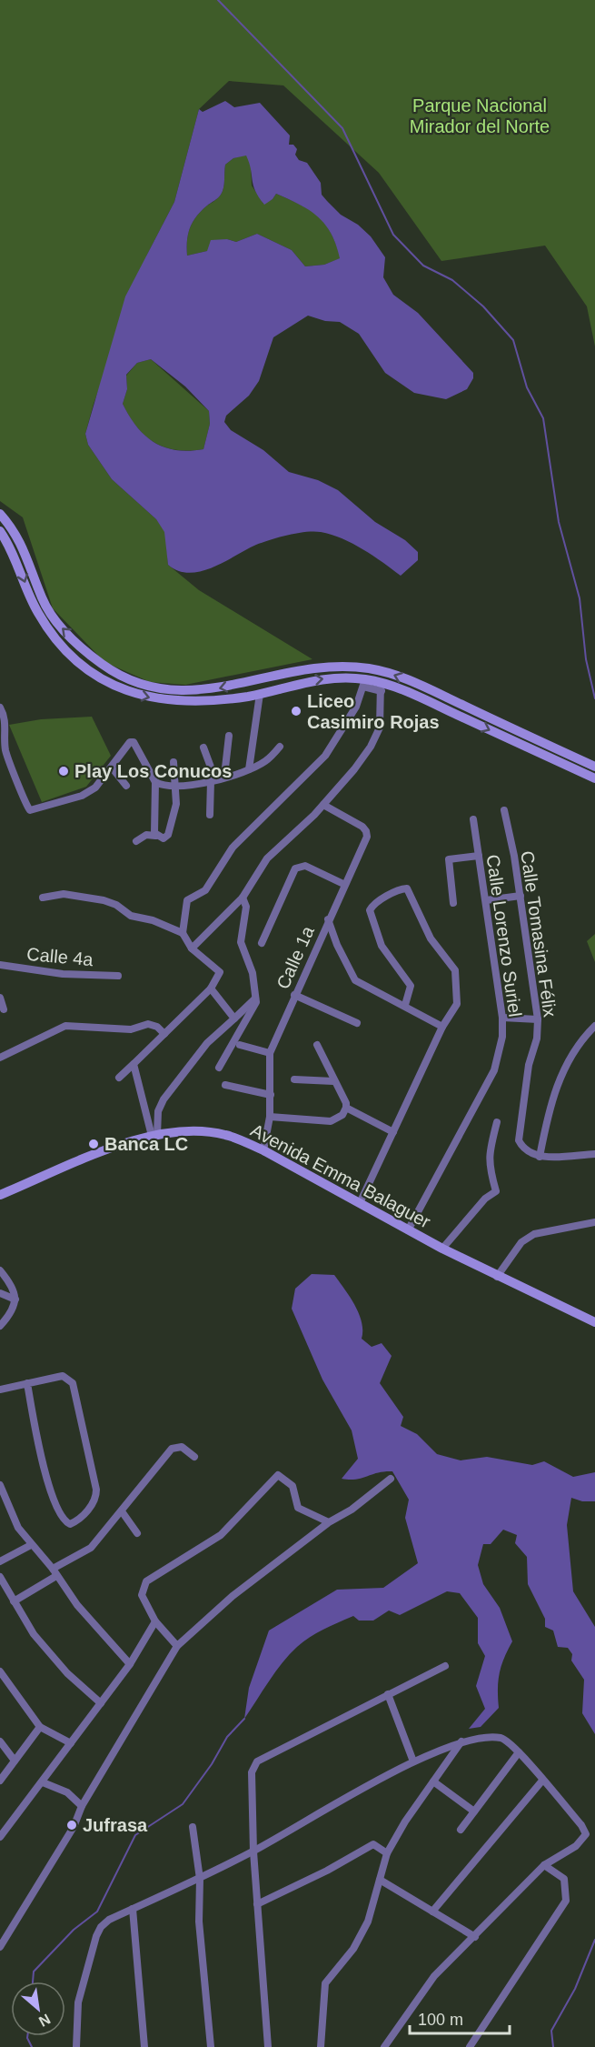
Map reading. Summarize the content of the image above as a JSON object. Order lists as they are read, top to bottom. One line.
{"streets":{"street":["Calle Tomasina Félix","Calle Lorenzo Suriel","Calle 4a","Calle 1a","Avenida Emma Balaguer"]},"crossings":[["Calle Lorenzo Suriel","Avenida Emma Balaguer"],["Calle 1a","Avenida Emma Balaguer"]],"parks":["Parque Nacional Mirador del Norte"],"places":["Liceo Casimiro Rojas","Play Los Conucos","Banca LC","Jufrasa"],"scale_bar":"100 m","north":"bottom right"}
